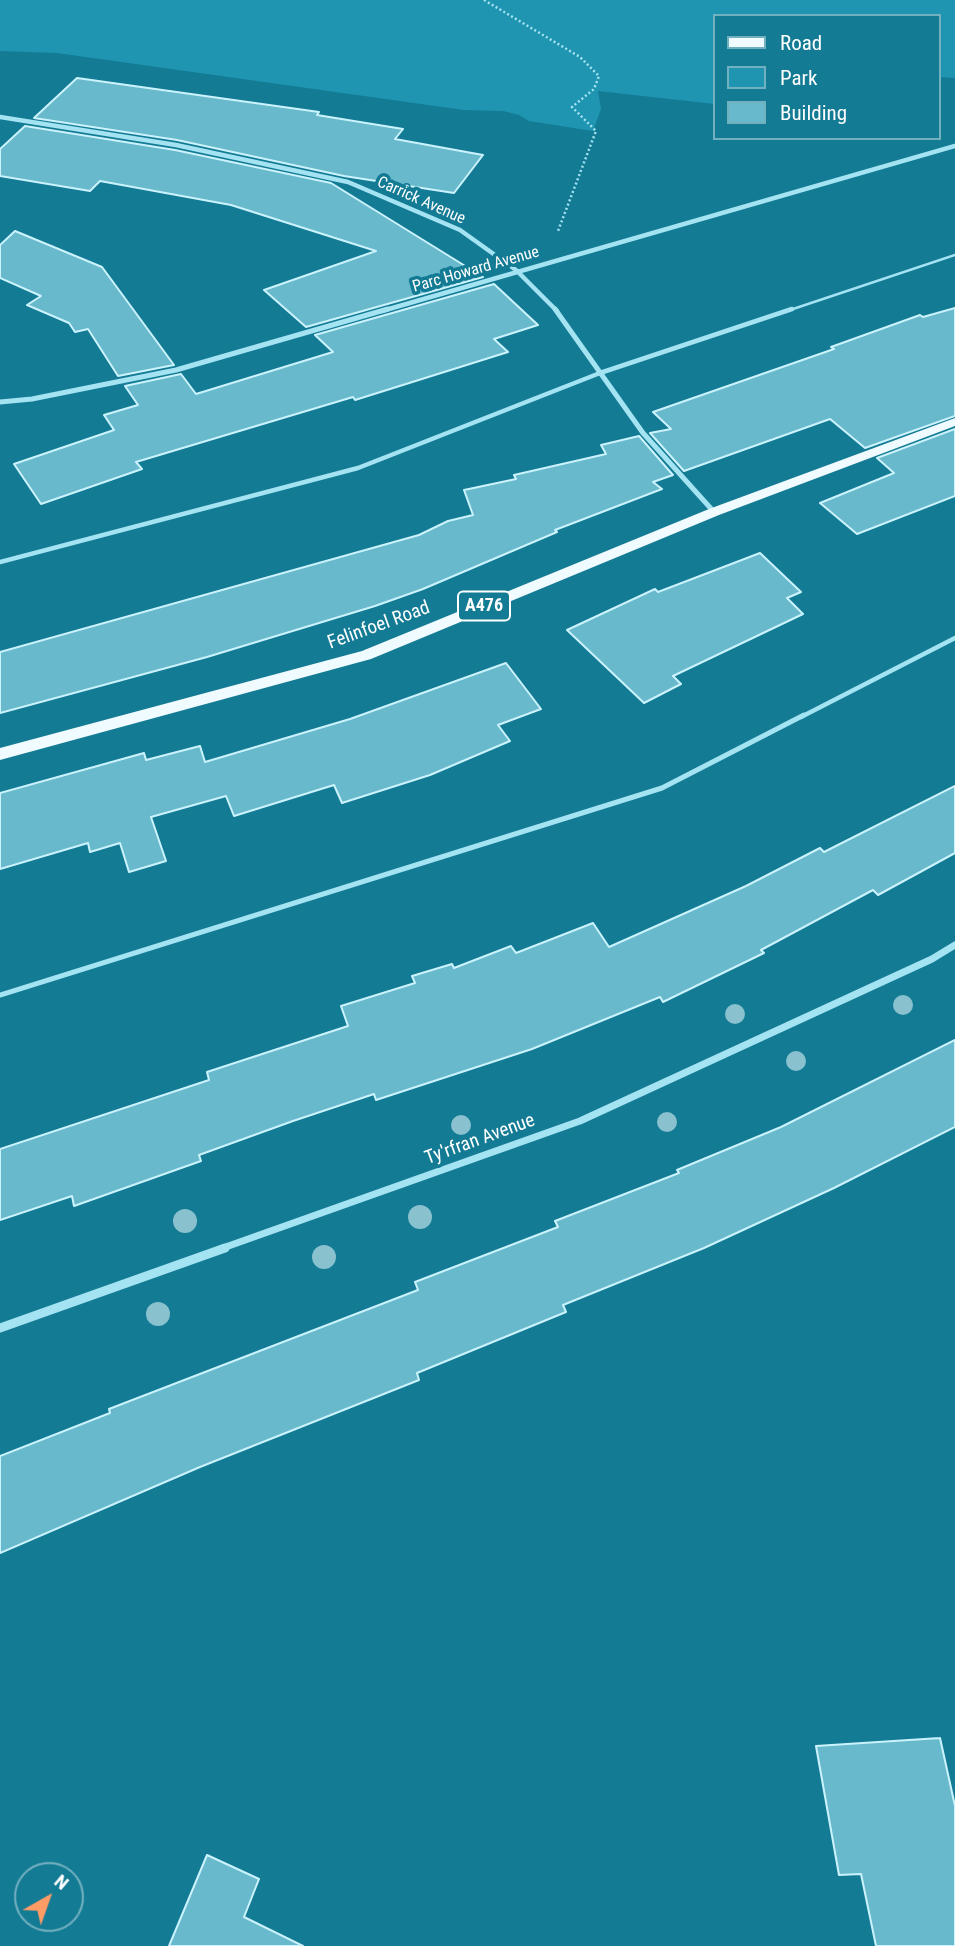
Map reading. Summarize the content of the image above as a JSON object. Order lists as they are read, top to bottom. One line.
{"streets":{"main road":["A476","Felinfoel Road"],"street":["Carrick Avenue","Parc Howard Avenue","Ty'rfran Avenue"]},"crossings":[["Carrick Avenue","Parc Howard Avenue"],["Carrick Avenue","Felinfoel Road"]],"legend":["Road","Park","Building"],"north":"top right"}
